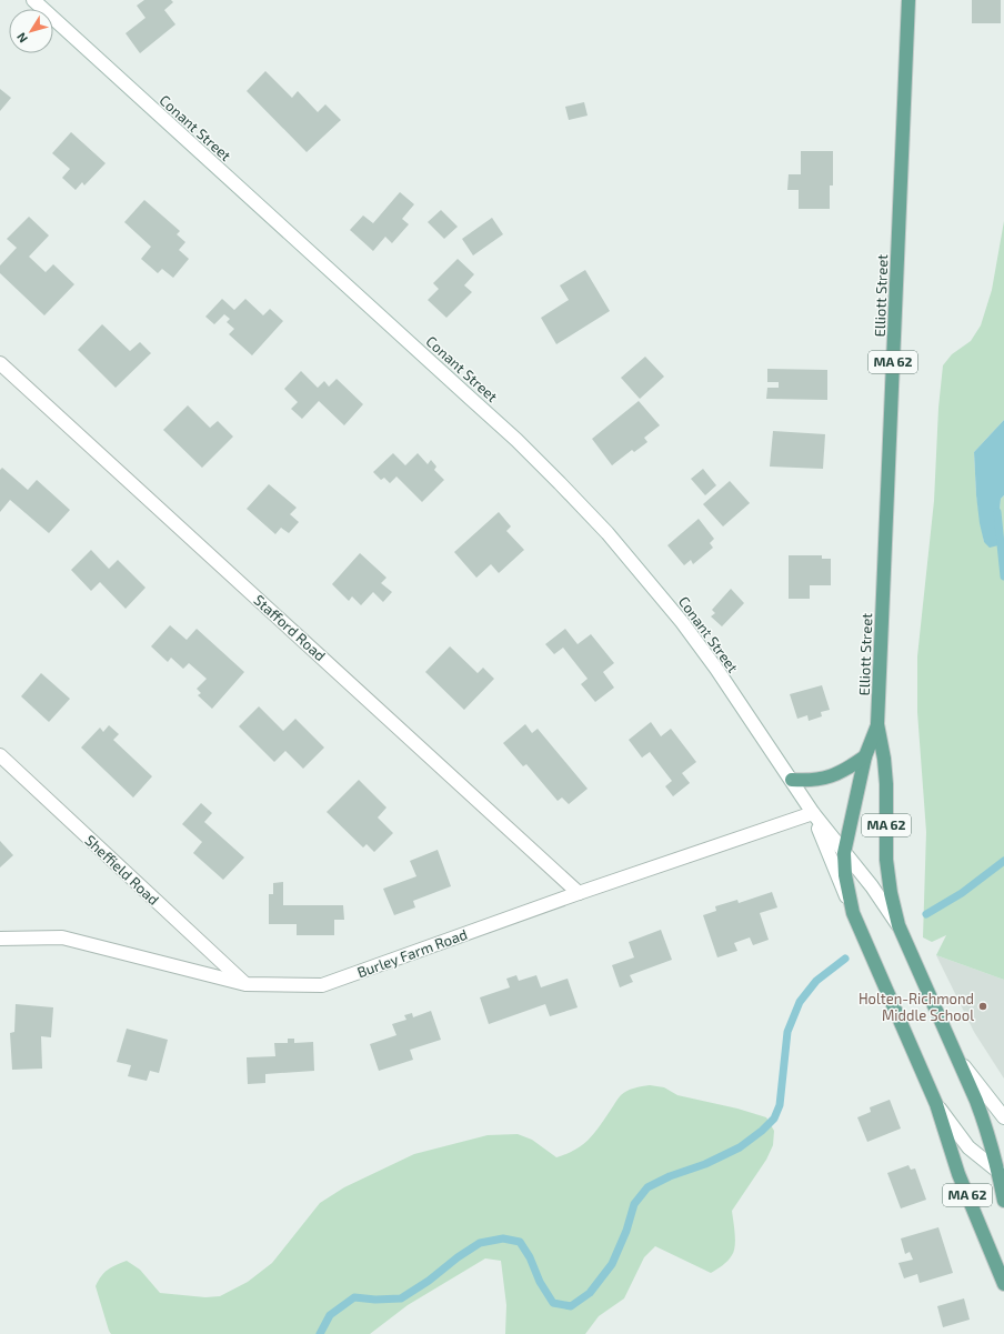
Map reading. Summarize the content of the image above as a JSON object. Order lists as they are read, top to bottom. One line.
{"streets":{"main road":["Conant Street","Elliott Street","MA 62"],"street":["Stafford Road","Sheffield Road","Burley Farm Road"]},"crossings":[["Conant Street","Elliott Street"],["Conant Street","MA 62"],["Conant Street","Burley Farm Road"],["Stafford Road","Burley Farm Road"],["Sheffield Road","Burley Farm Road"]],"places":["Holten-Richmond Middle School"],"north":"bottom left"}
